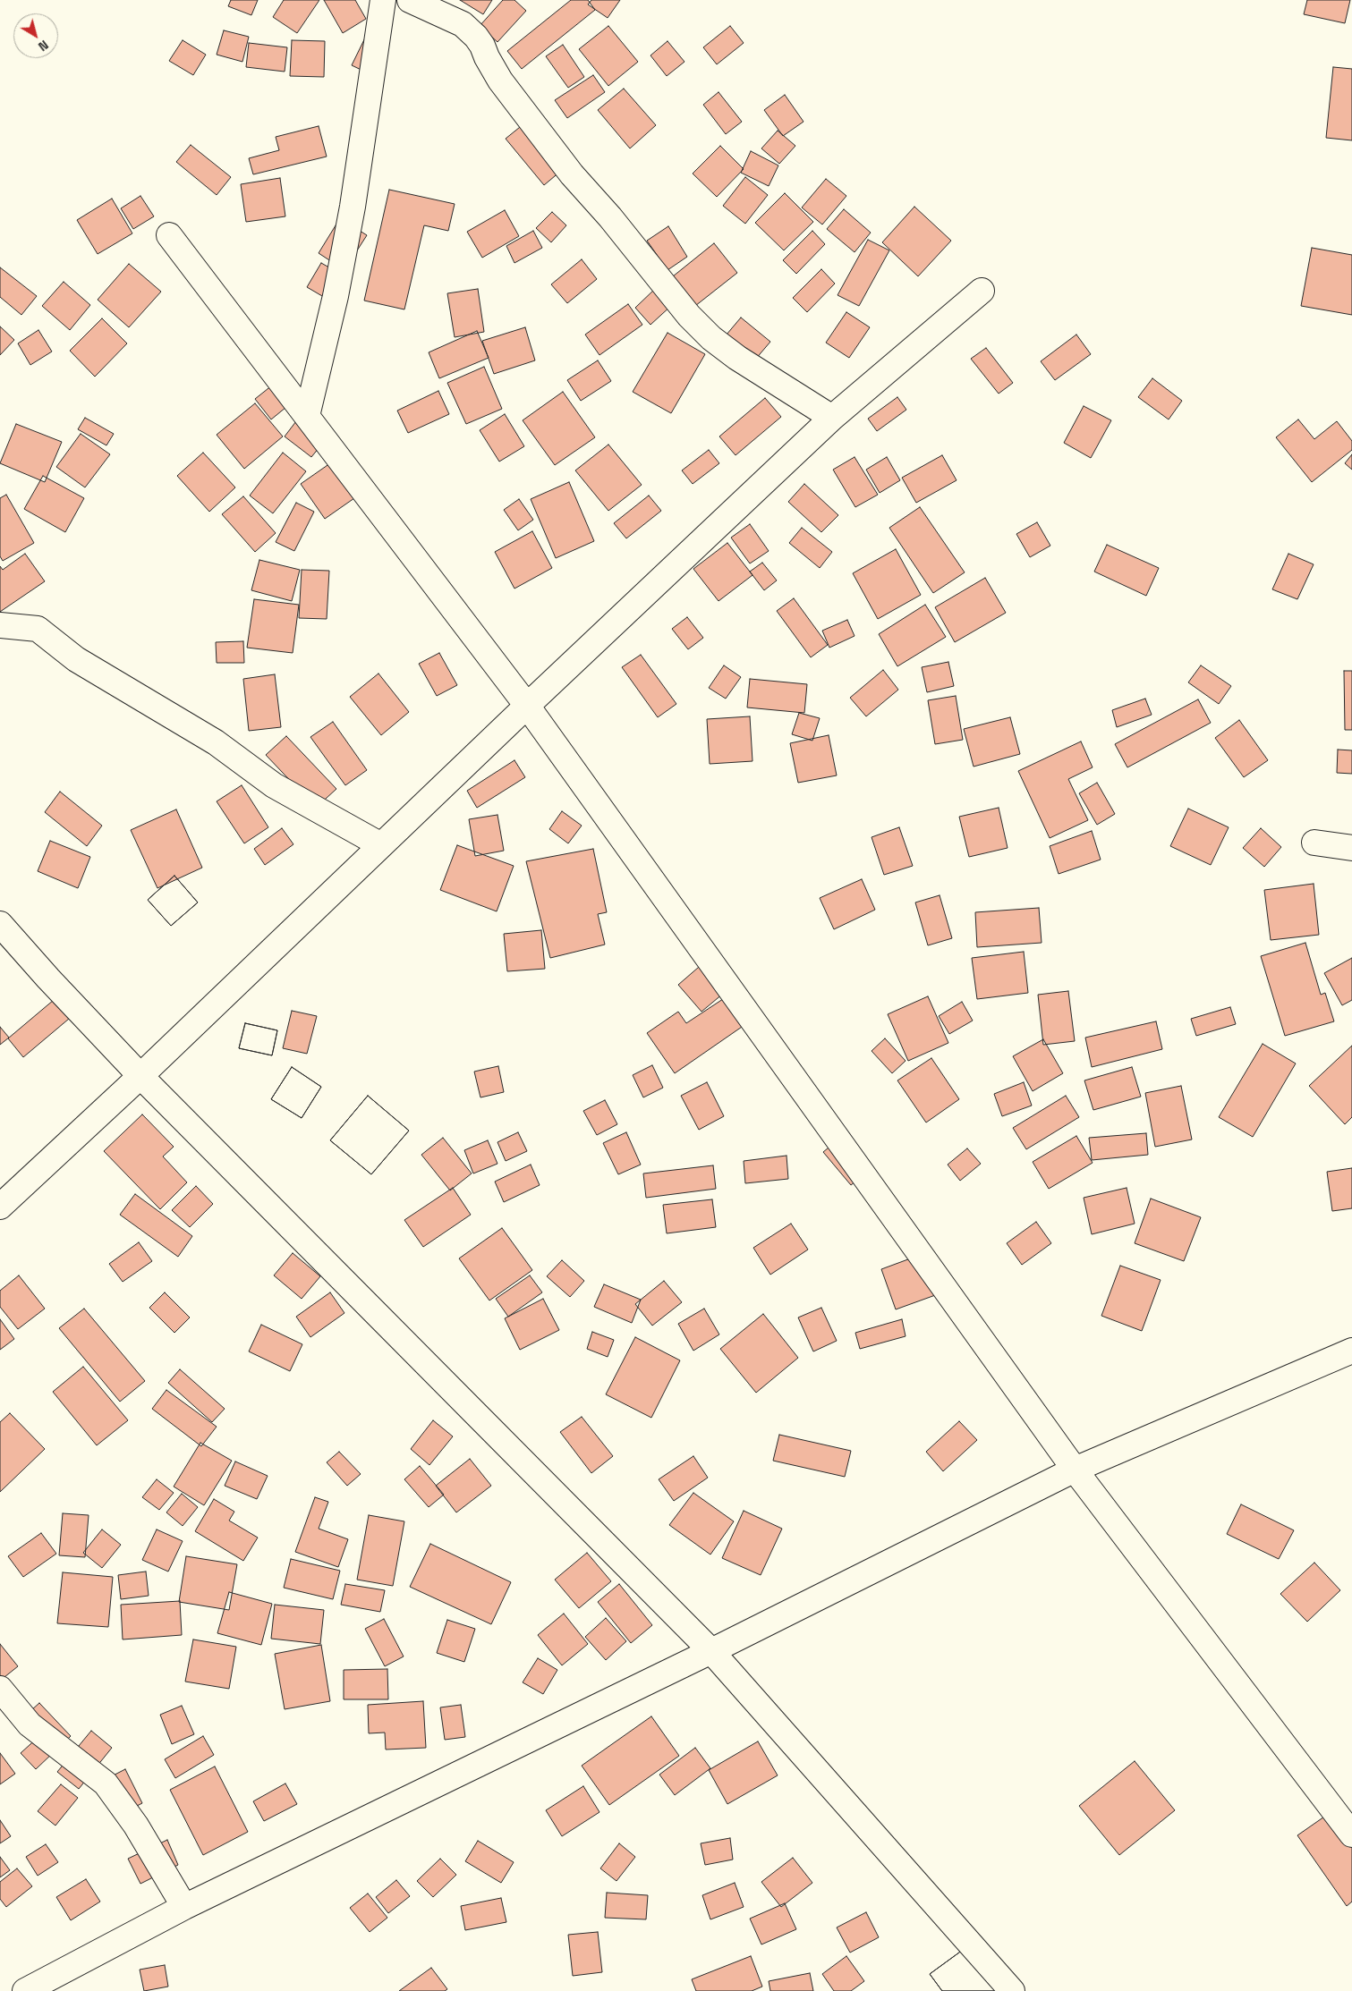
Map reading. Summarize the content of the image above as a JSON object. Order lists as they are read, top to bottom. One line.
{"north":"bottom right"}
